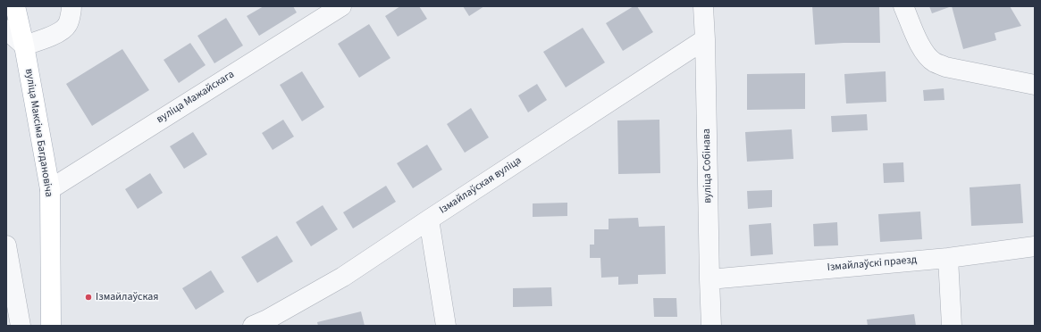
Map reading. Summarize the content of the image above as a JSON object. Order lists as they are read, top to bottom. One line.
{"streets":{"main road":["вуліца Максіма Багдановіча"],"street":["вуліца Мажайскага","вуліца Собінава","Ізмайлаўская вуліца","Ізмайлаўскі праезд"]},"crossings":[["вуліца Мажайскага","вуліца Максіма Багдановіча"],["вуліца Собінава","Ізмайлаўская вуліца"],["вуліца Собінава","Ізмайлаўскі праезд"]],"places":["Ізмайлаўская"]}
